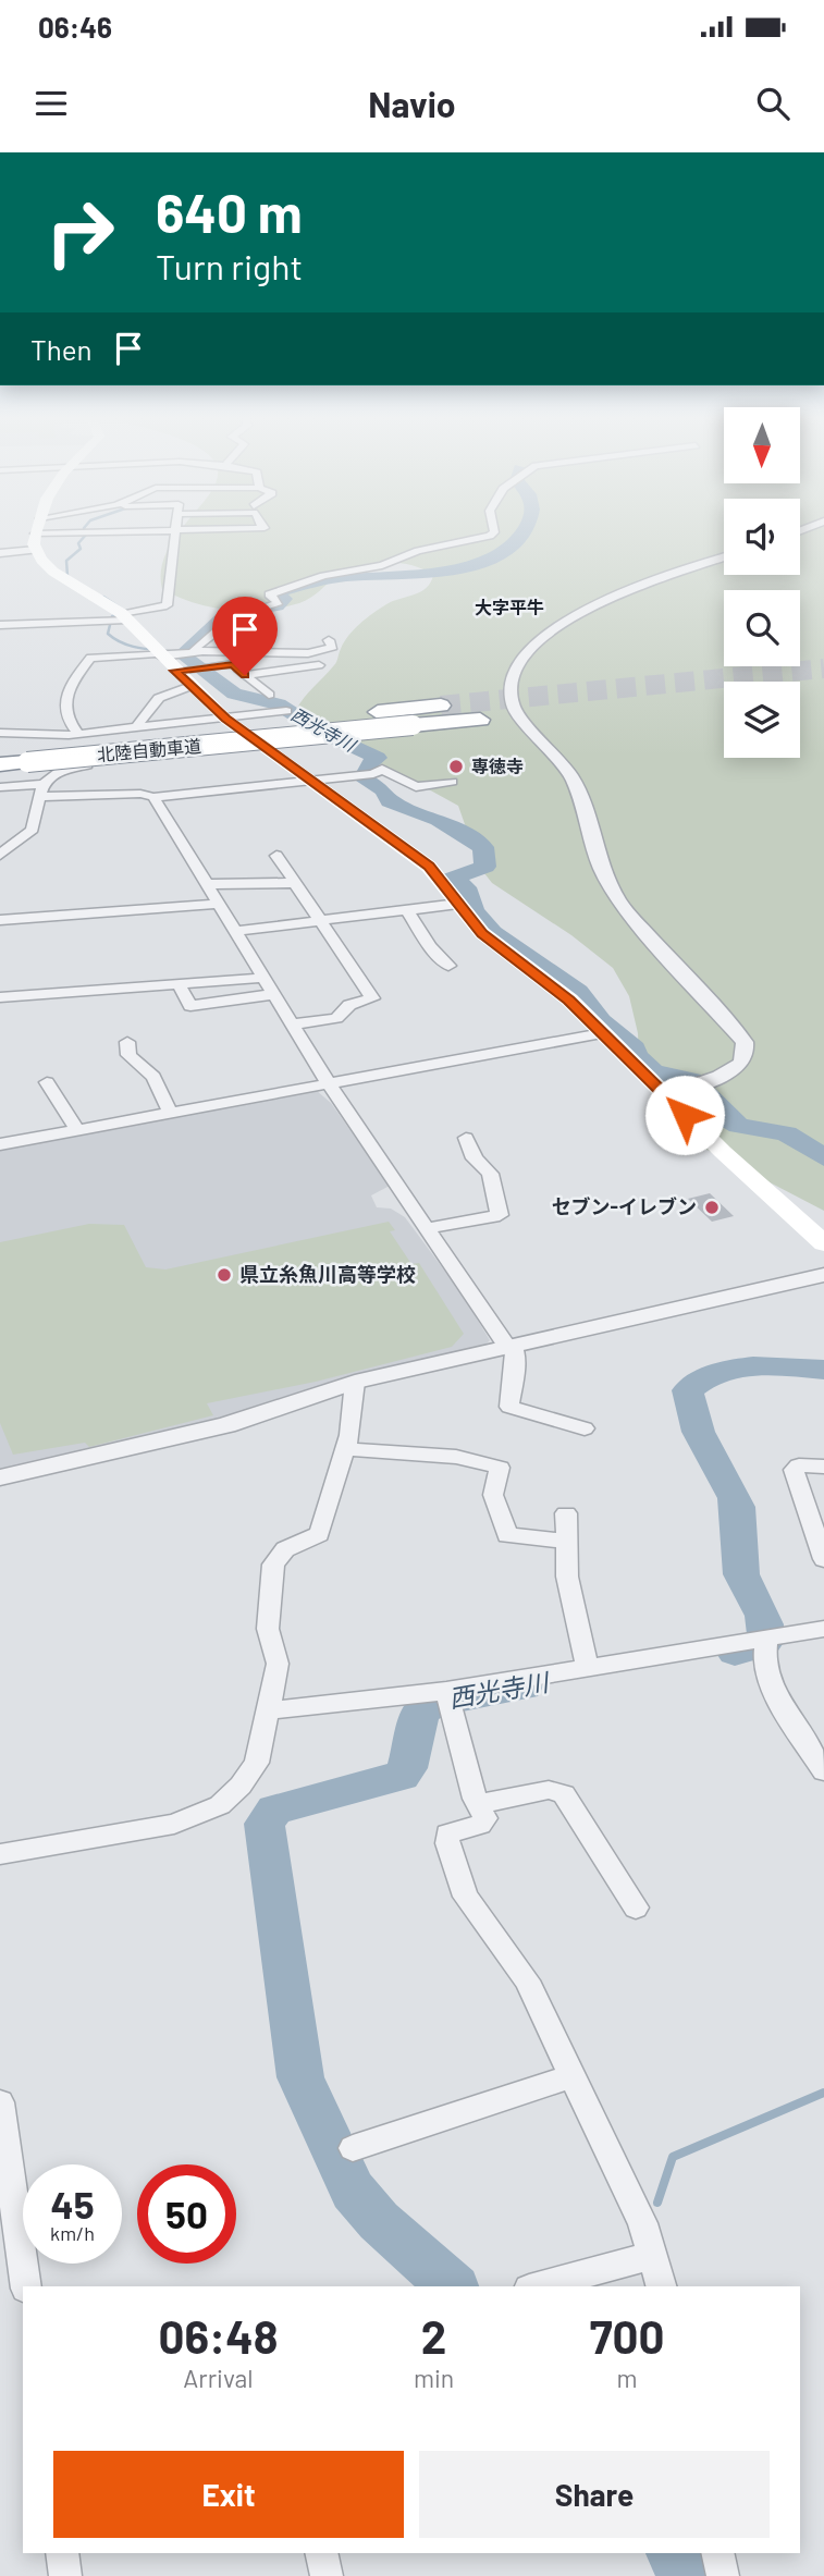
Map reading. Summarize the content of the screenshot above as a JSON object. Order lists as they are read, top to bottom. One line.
{"streets":{"highway":["北陸自動車道"]},"districts":["大字平牛"],"water":["西光寺川"],"places":["専徳寺","セブン-イレブン","県立糸魚川高等学校"],"north":"bottom","page":{"status":"06:46","header":"Navio","turn":["640 m","Turn right"],"then":"Then","speed":"45 km/h","limit":"50","eta":["06:48","Arrival","2","min","700","m"],"buttons":["Exit","Share"]}}
